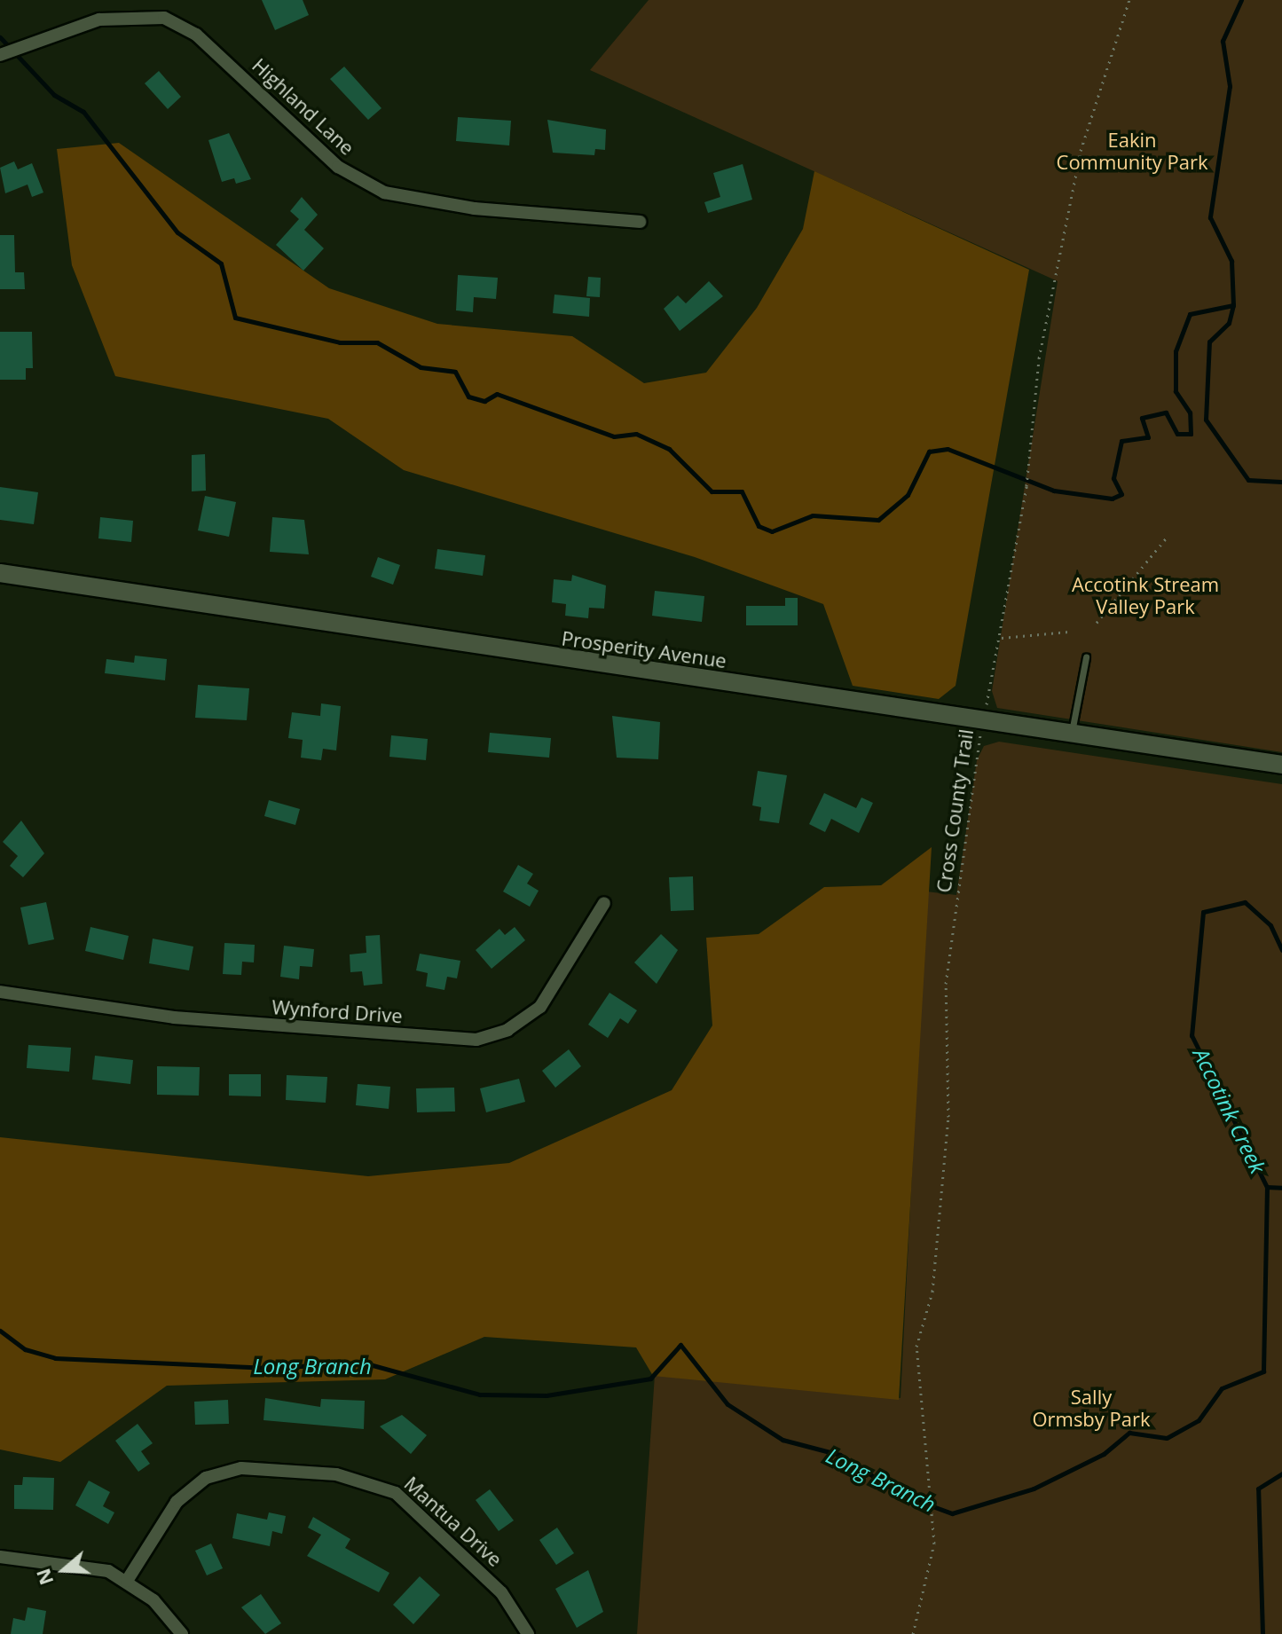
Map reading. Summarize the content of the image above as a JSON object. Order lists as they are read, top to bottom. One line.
{"streets":{"main road":["Prosperity Avenue"],"street":["Highland Lane","Wynford Drive","Mantua Drive"],"path":["Cross County Trail"]},"crossings":[["Prosperity Avenue","Cross County Trail"]],"water":["Accotink Creek","Long Branch"],"parks":["Eakin Community Park","Accotink Stream Valley Park","Sally Ormsby Park"],"north":"left"}
